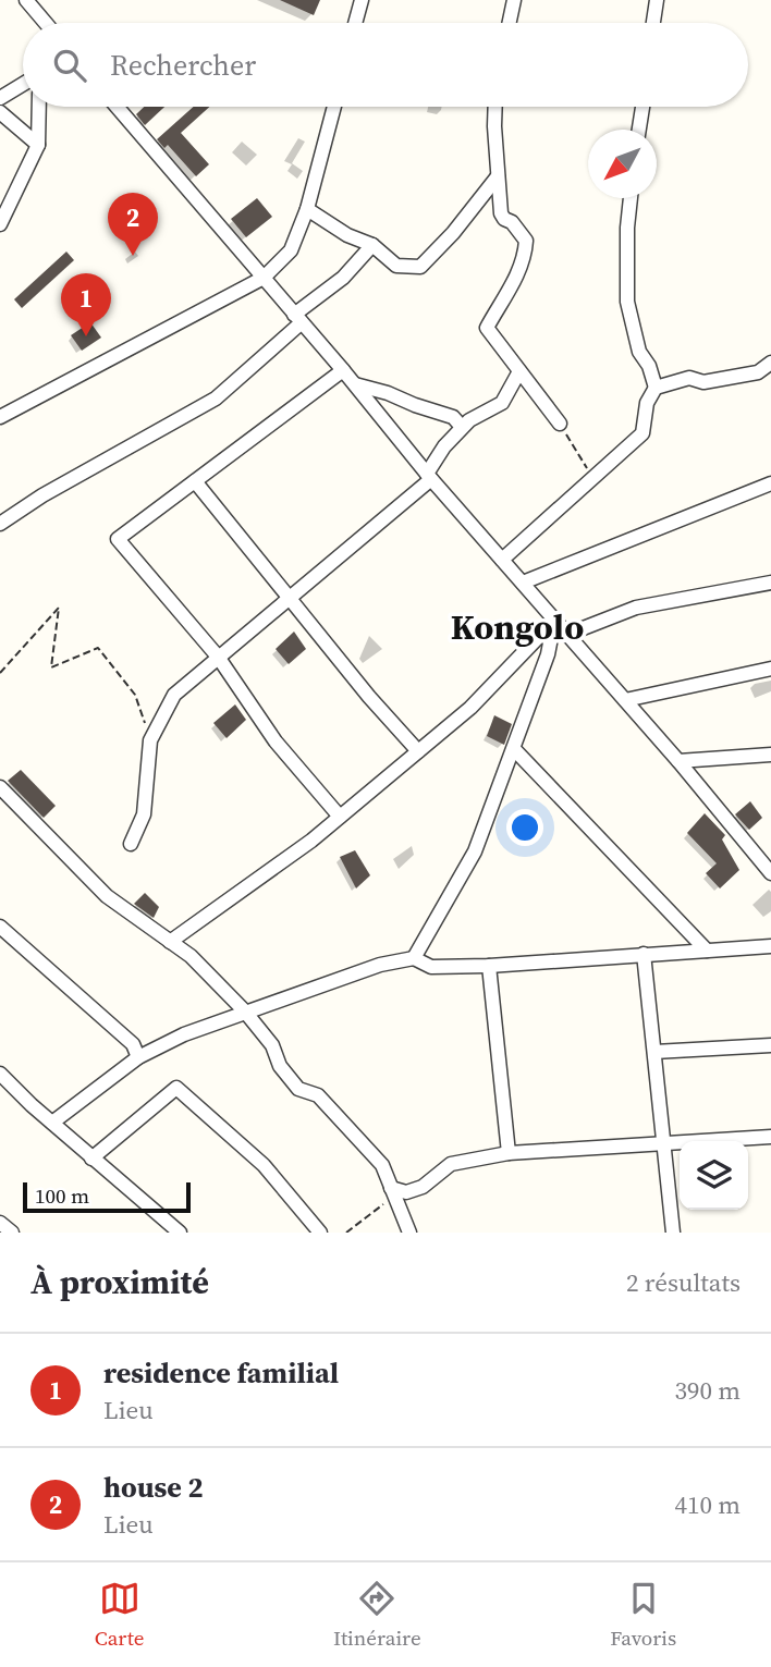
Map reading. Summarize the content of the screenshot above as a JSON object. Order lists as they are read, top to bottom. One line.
{"districts":["Kongolo"],"scale_bar":"100 m","north":"bottom left","page":{"search":"Rechercher","pins":["2","1"],"scale":"100 m","heading":["À proximité","2 résultats"],"list":[{"mark":"1","name":"residence familial","note":"Lieu","value":"390 m"},{"mark":"2","name":"house 2","note":"Lieu","value":"410 m"}],"nav":["Carte","Itinéraire","Favoris"]}}
